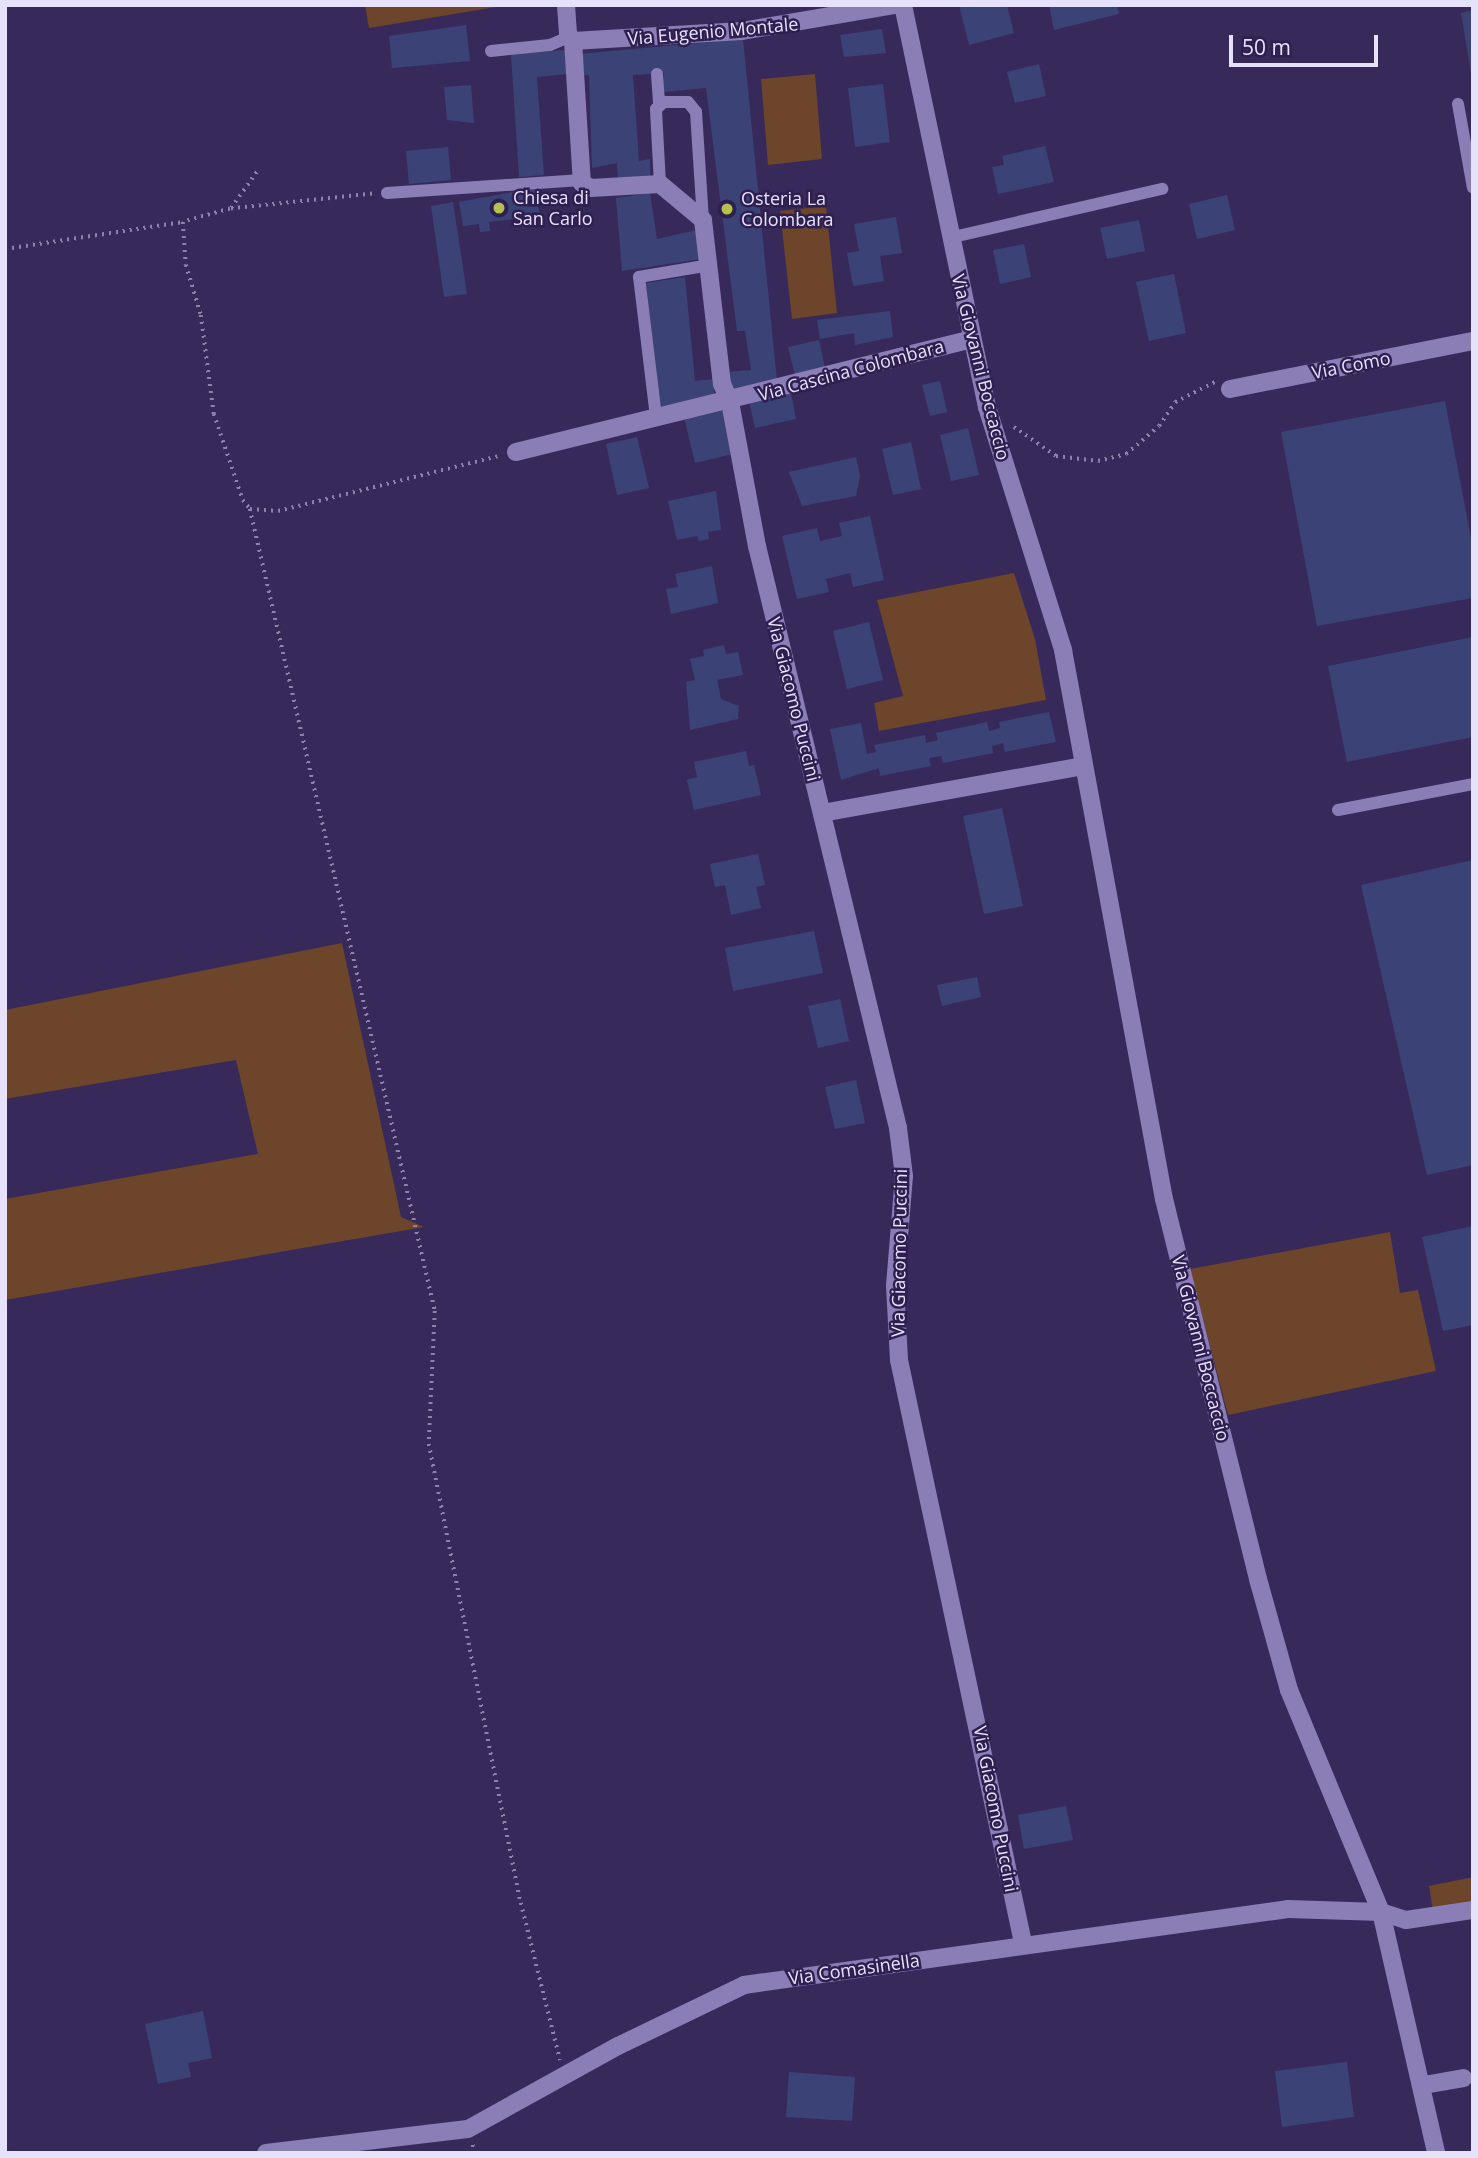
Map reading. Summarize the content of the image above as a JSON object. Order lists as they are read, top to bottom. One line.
{"streets":{"street":["Via Eugenio Montale","Via Como","Via Giovanni Boccaccio","Via Cascina Colombara","Via Giacomo Puccini","Via Comasinella"]},"crossings":[["Via Giovanni Boccaccio","Via Cascina Colombara"],["Via Giovanni Boccaccio","Via Comasinella"],["Via Cascina Colombara","Via Giacomo Puccini"],["Via Giacomo Puccini","Via Comasinella"]],"places":["Chiesa di San Carlo","Osteria La Colombara"],"scale_bar":"50 m"}
